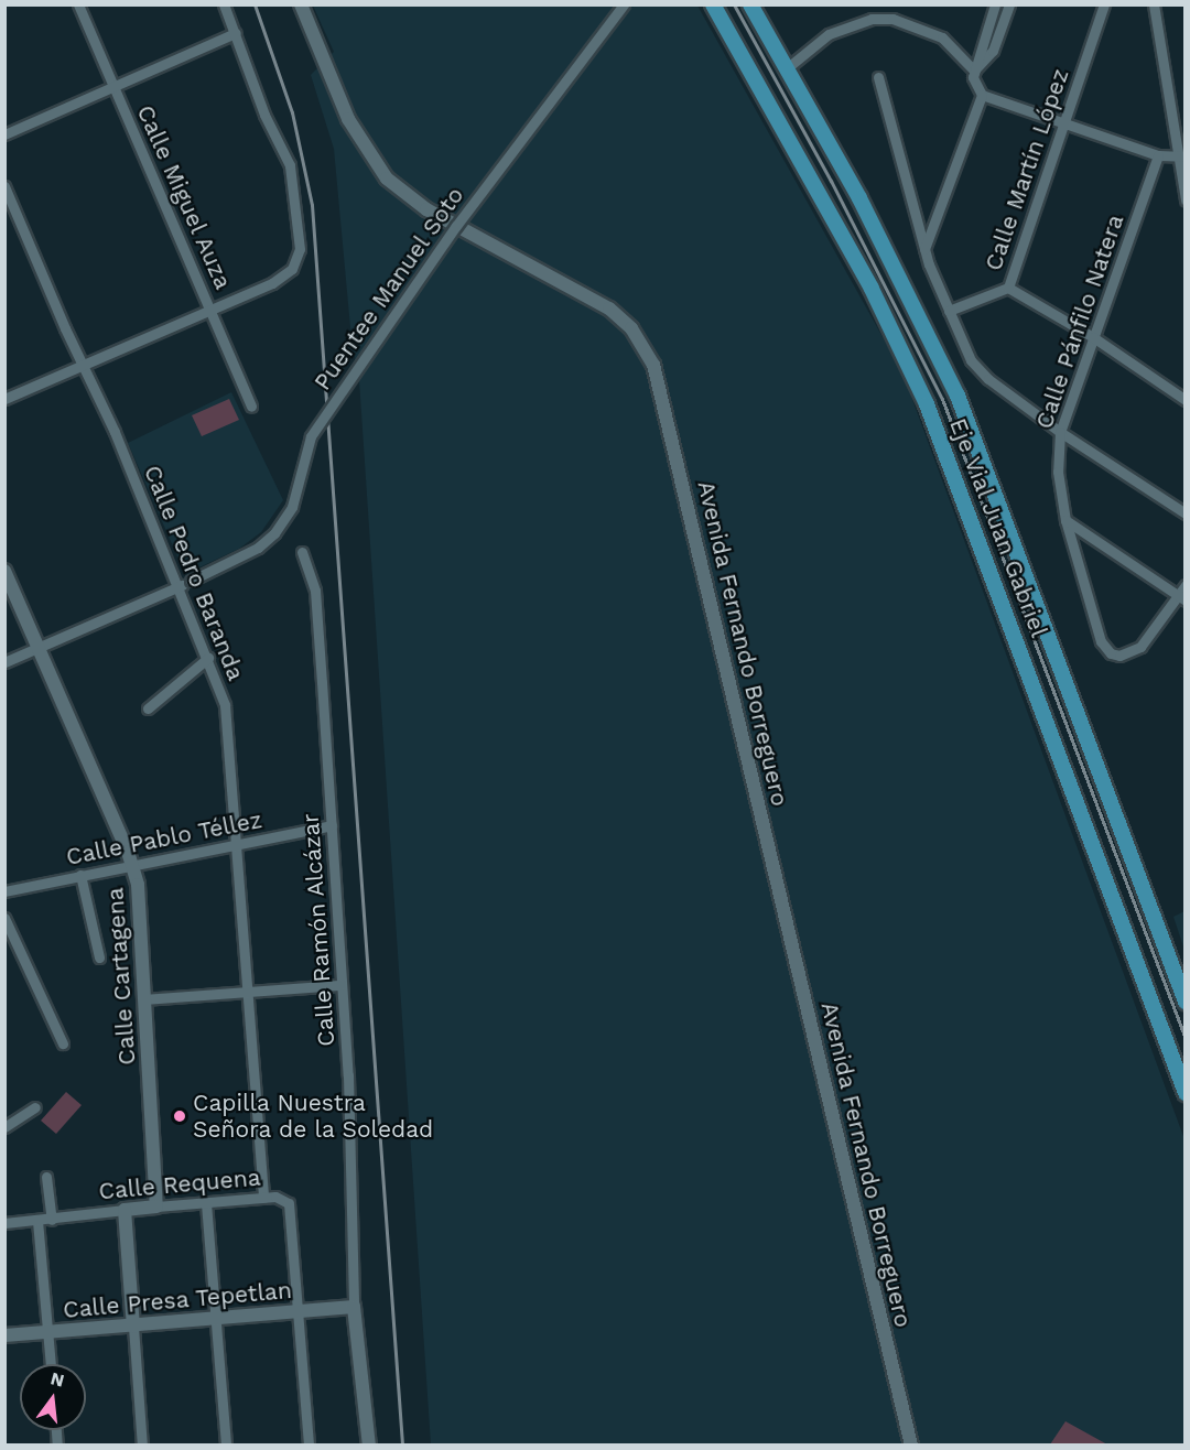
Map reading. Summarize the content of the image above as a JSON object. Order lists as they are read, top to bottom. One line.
{"streets":{"main road":["Eje Vial Juan Gabriel","Avenida Fernando Borreguero","Calle Cartagena","Calle Requena","Calle Presa Tepetlan"],"street":["Calle Martín López","Calle Miguel Auza","Puentee Manuel Soto","Calle Pánfilo Natera","Calle Pedro Baranda","Calle Pablo Téllez","Calle Ramón Alcázar"]},"crossings":[["Puentee Manuel Soto","Calle Pedro Baranda"],["Puentee Manuel Soto","Calle Cartagena"],["Calle Pedro Baranda","Calle Pablo Téllez"],["Calle Pedro Baranda","Calle Requena"],["Calle Pablo Téllez","Calle Ramón Alcázar"],["Calle Pablo Téllez","Calle Cartagena"],["Calle Ramón Alcázar","Calle Presa Tepetlan"],["Calle Cartagena","Calle Requena"],["Calle Requena","Calle Presa Tepetlan"]],"places":["Capilla Nuestra Señora de la Soledad"],"north":"top"}
